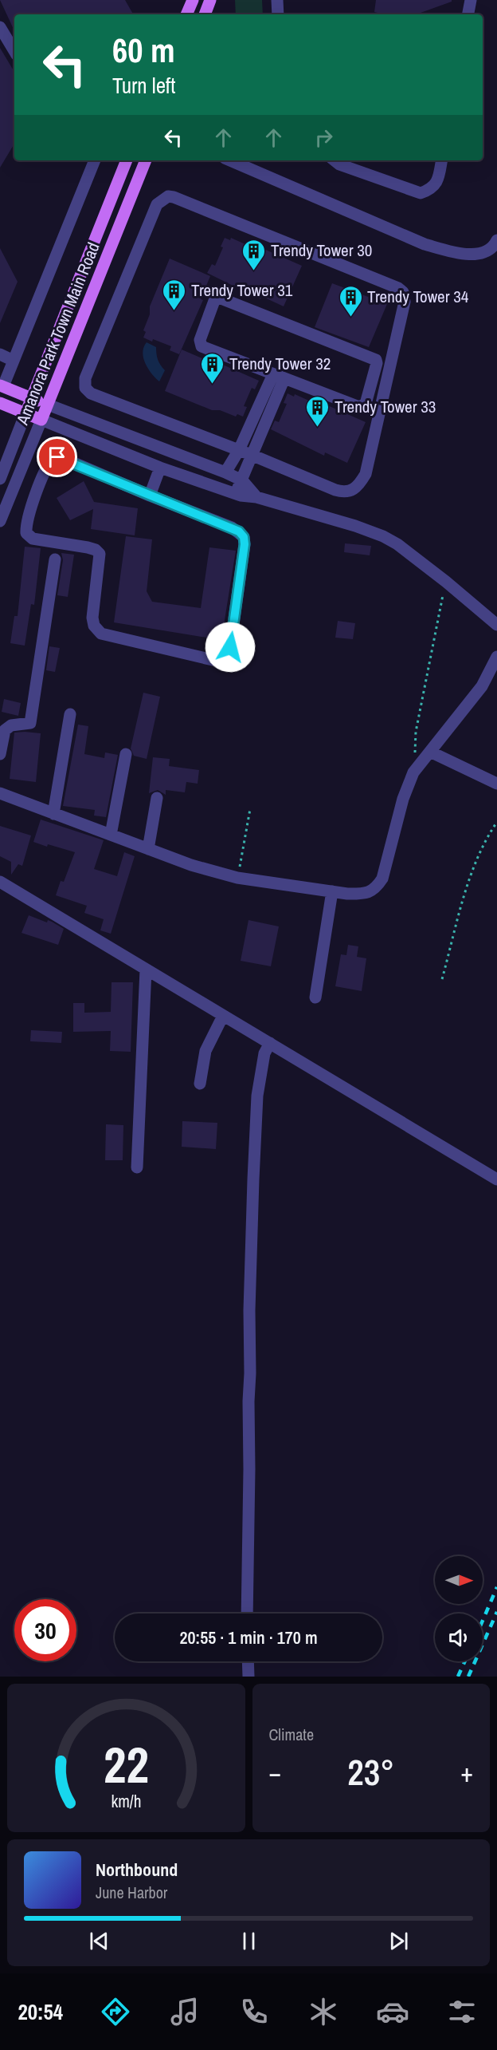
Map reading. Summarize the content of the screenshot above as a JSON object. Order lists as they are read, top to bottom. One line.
{"streets":{"main road":["Amanora Park Town Main Road"]},"places":{"building":["Trendy Tower 30","Trendy Tower 31","Trendy Tower 34","Trendy Tower 32","Trendy Tower 33"]},"north":"right","page":{"turn":["60 m","Turn left"],"limit":"30","trip":"20:55 · 1 min · 170 m","tile":"Climate","heat":["−","23°","+"],"song":["Northbound","June Harbor"],"tabs":"20:54","gauge":["22","km/h"]}}
